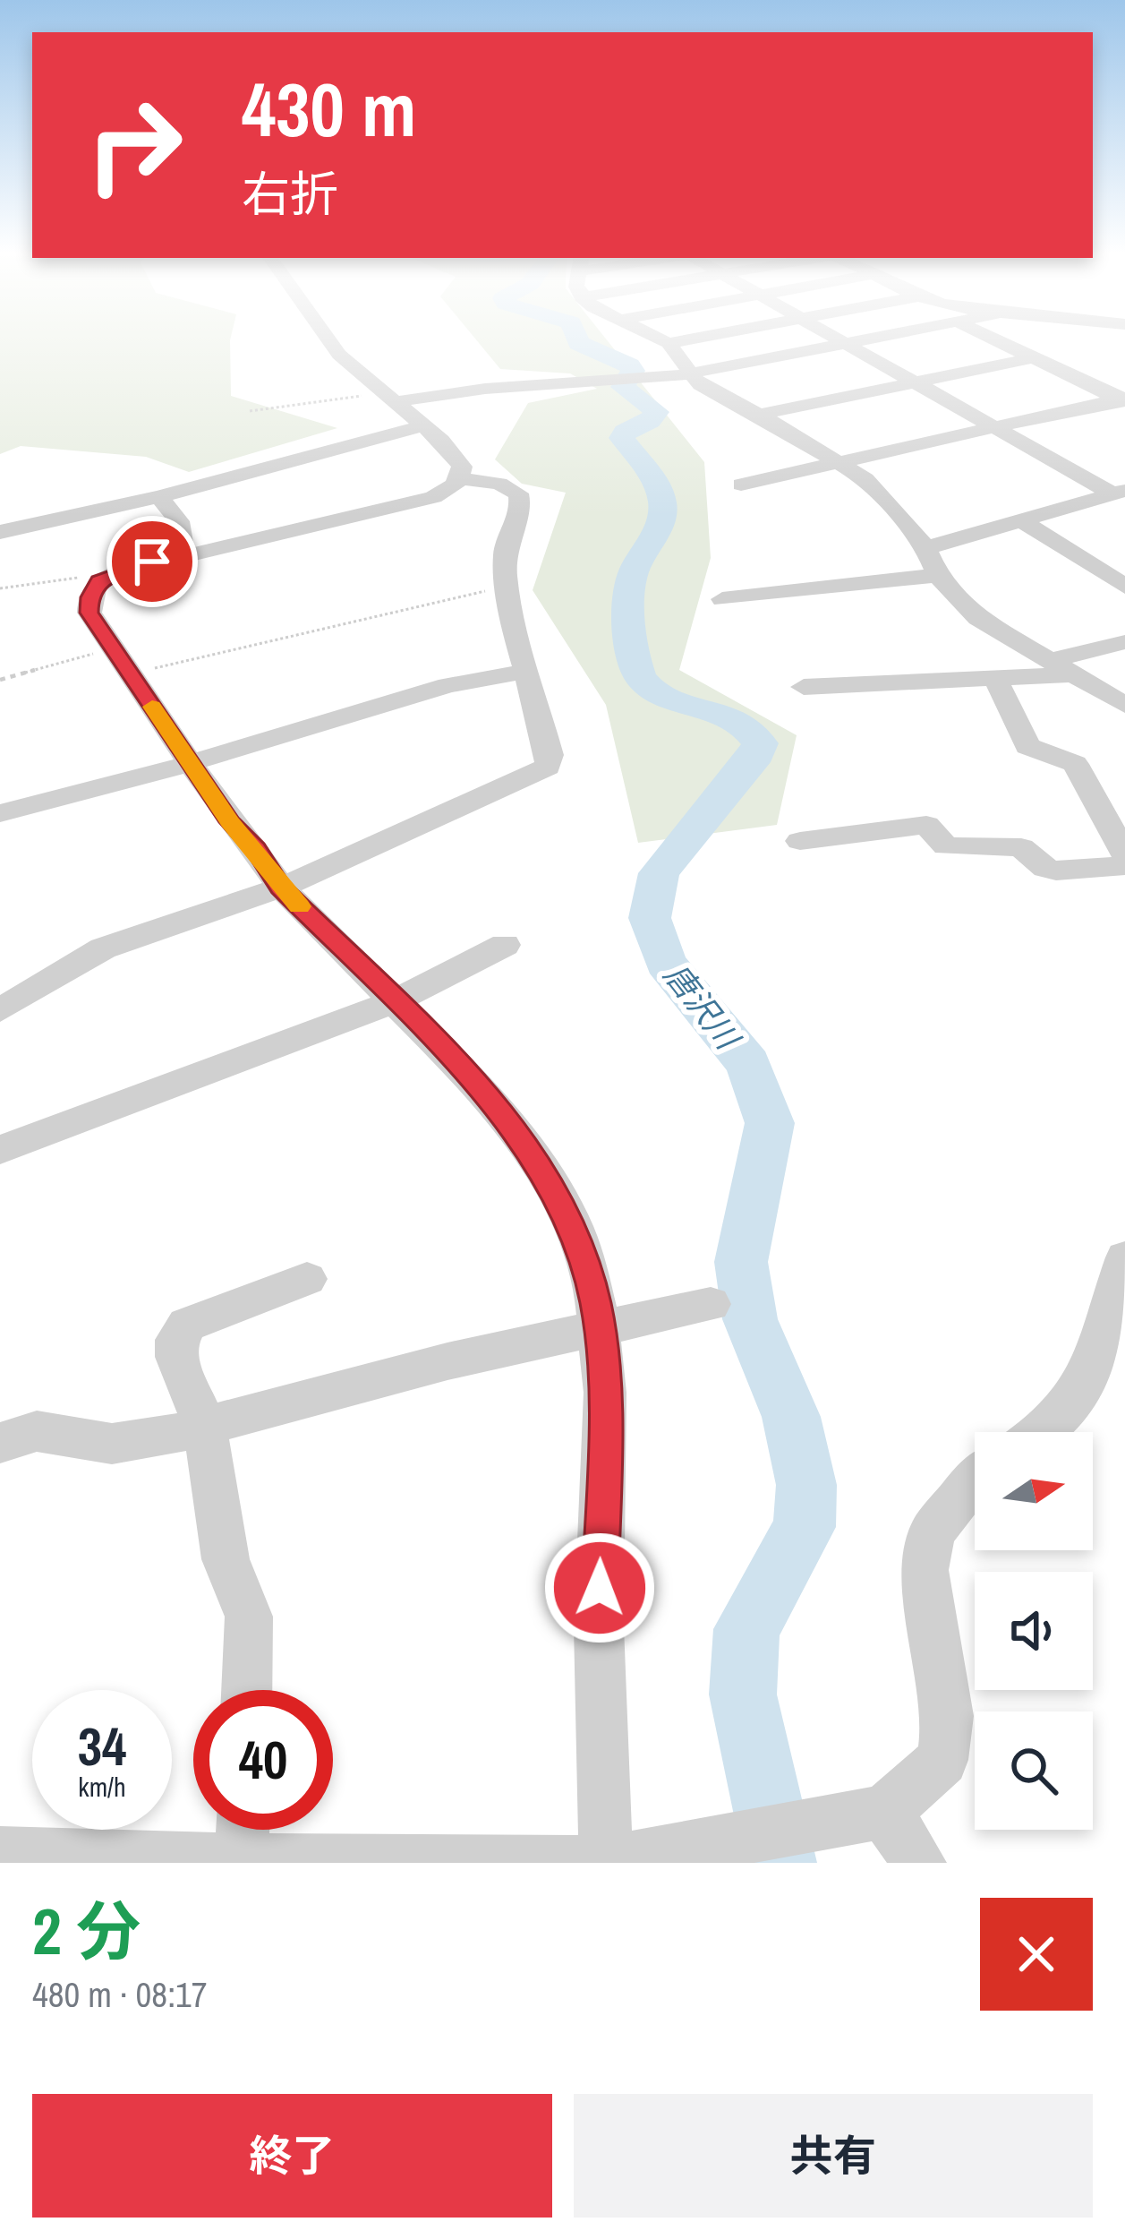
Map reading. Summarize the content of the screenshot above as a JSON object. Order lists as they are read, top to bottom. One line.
{"water":["唐沢川"],"north":"right","page":{"turn":["430 m","右折"],"speed":"34 km/h","limit":"40","heading":["2 分","480 m · 08:17"],"buttons":["終了","共有"]}}
